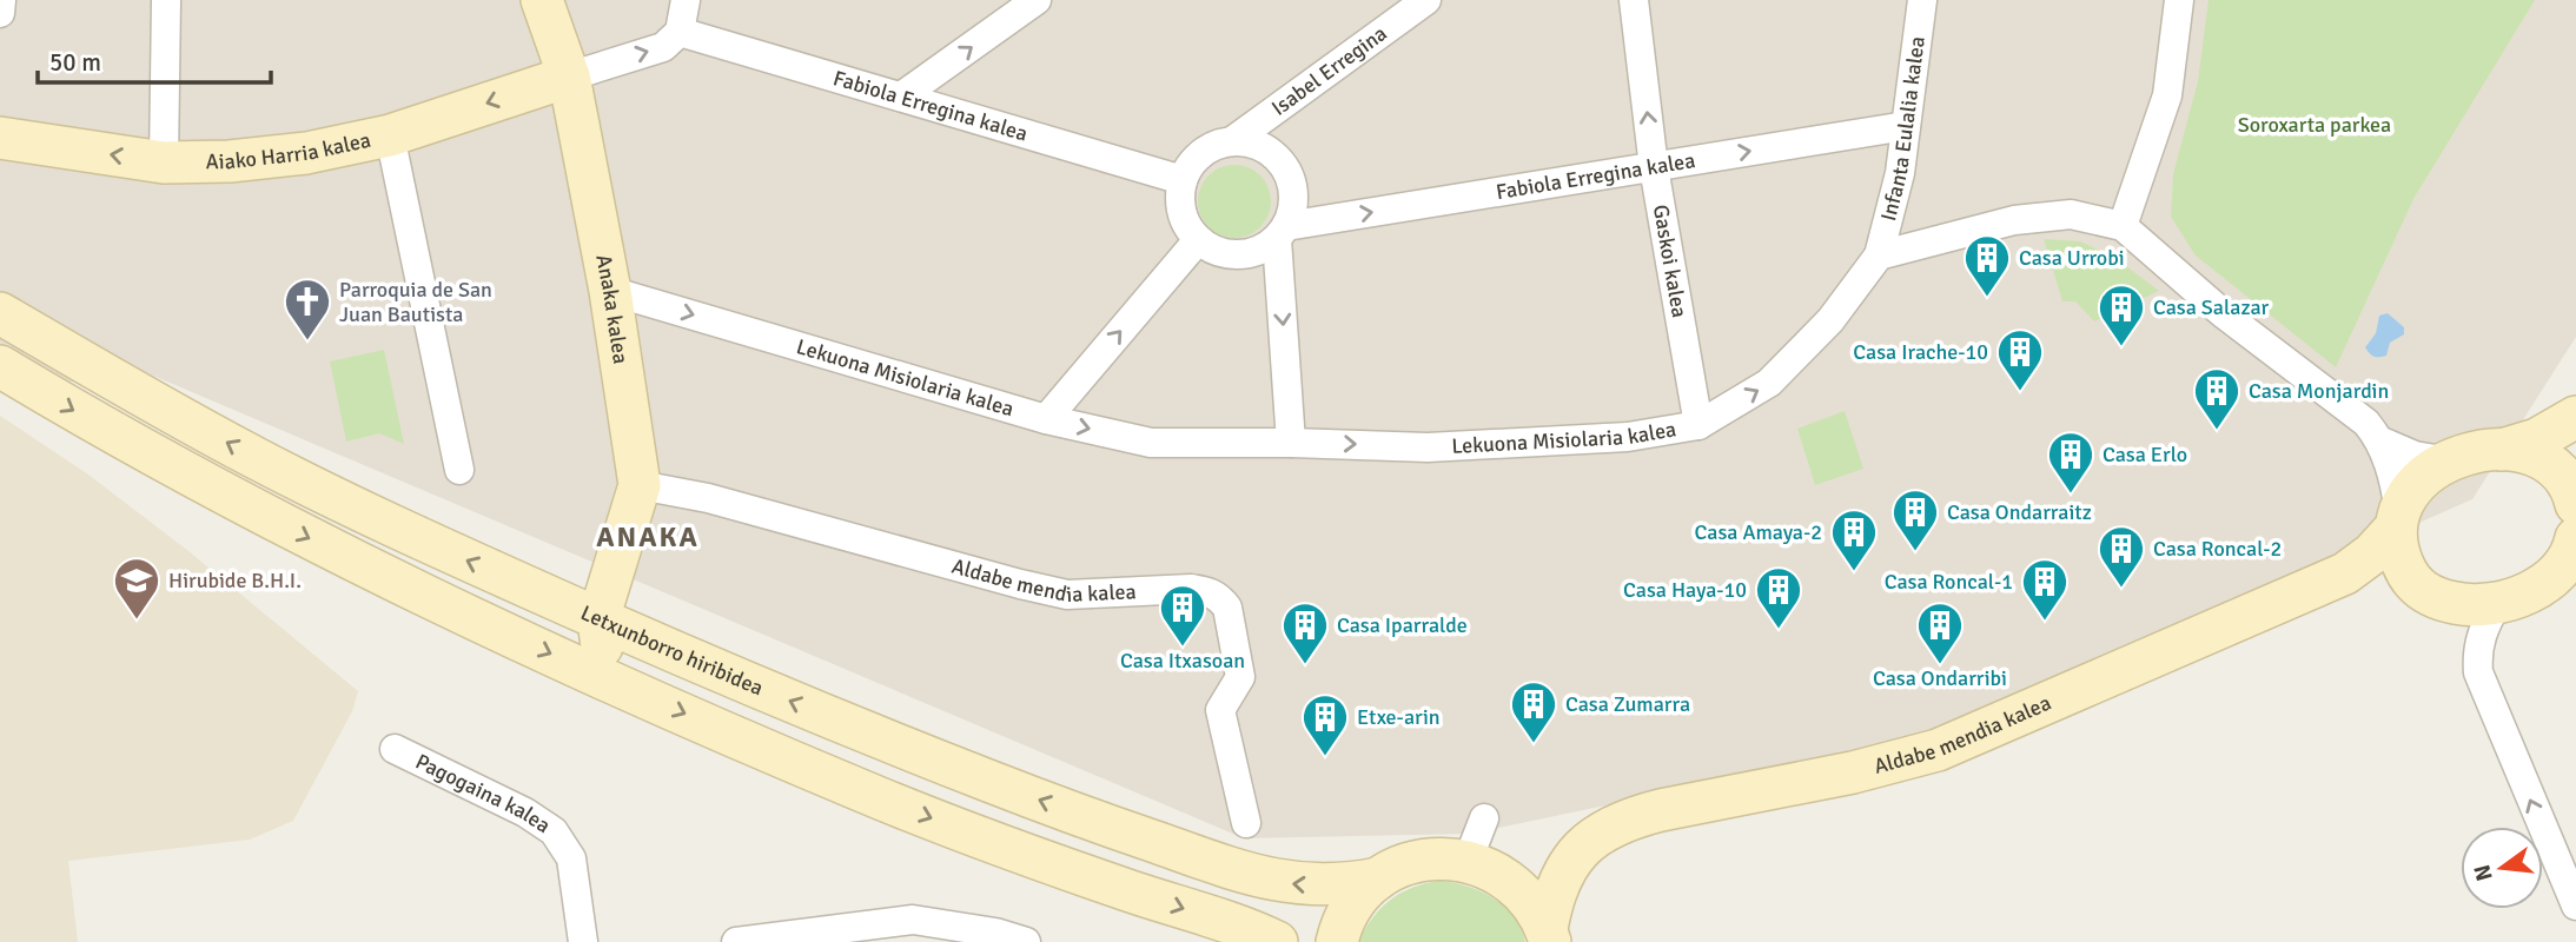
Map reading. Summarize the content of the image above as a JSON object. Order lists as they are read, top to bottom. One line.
{"streets":{"main road":["Aiako Harria kalea","Anaka kalea","Aldabe mendia kalea","Letxunborro hiribidea"],"street":["Isabel Erregina","Fabiola Erregina kalea","Infanta Eulalia kalea","Gaskoi kalea","Lekuona Misiolaria kalea","Pagogaina kalea"]},"crossings":[["Isabel Erregina","Fabiola Erregina kalea"],["Fabiola Erregina kalea","Infanta Eulalia kalea"],["Fabiola Erregina kalea","Gaskoi kalea"],["Infanta Eulalia kalea","Lekuona Misiolaria kalea"],["Aiako Harria kalea","Anaka kalea"],["Gaskoi kalea","Lekuona Misiolaria kalea"],["Anaka kalea","Lekuona Misiolaria kalea"],["Anaka kalea","Aldabe mendia kalea"],["Anaka kalea","Letxunborro hiribidea"],["Aldabe mendia kalea","Letxunborro hiribidea"]],"one_way":["Fabiola Erregina kalea","Aiako Harria kalea","Gaskoi kalea","Lekuona Misiolaria kalea"],"districts":["ANAKA"],"parks":["Soroxarta parkea"],"places":{"building":["Casa Urrobi","Casa Salazar","Casa Irache-10","Casa Monjardin","Casa Erlo","Casa Ondarraitz","Casa Amaya-2","Casa Roncal-2","Casa Roncal-1","Casa Haya-10","Casa Itxasoan","Casa Iparralde","Casa Ondarribi","Casa Zumarra","Etxe-arin"],"church":["Parroquia de San Juan Bautista"],"school or university":["Hirubide B.H.I."]},"scale_bar":"50 m","north":"left"}
